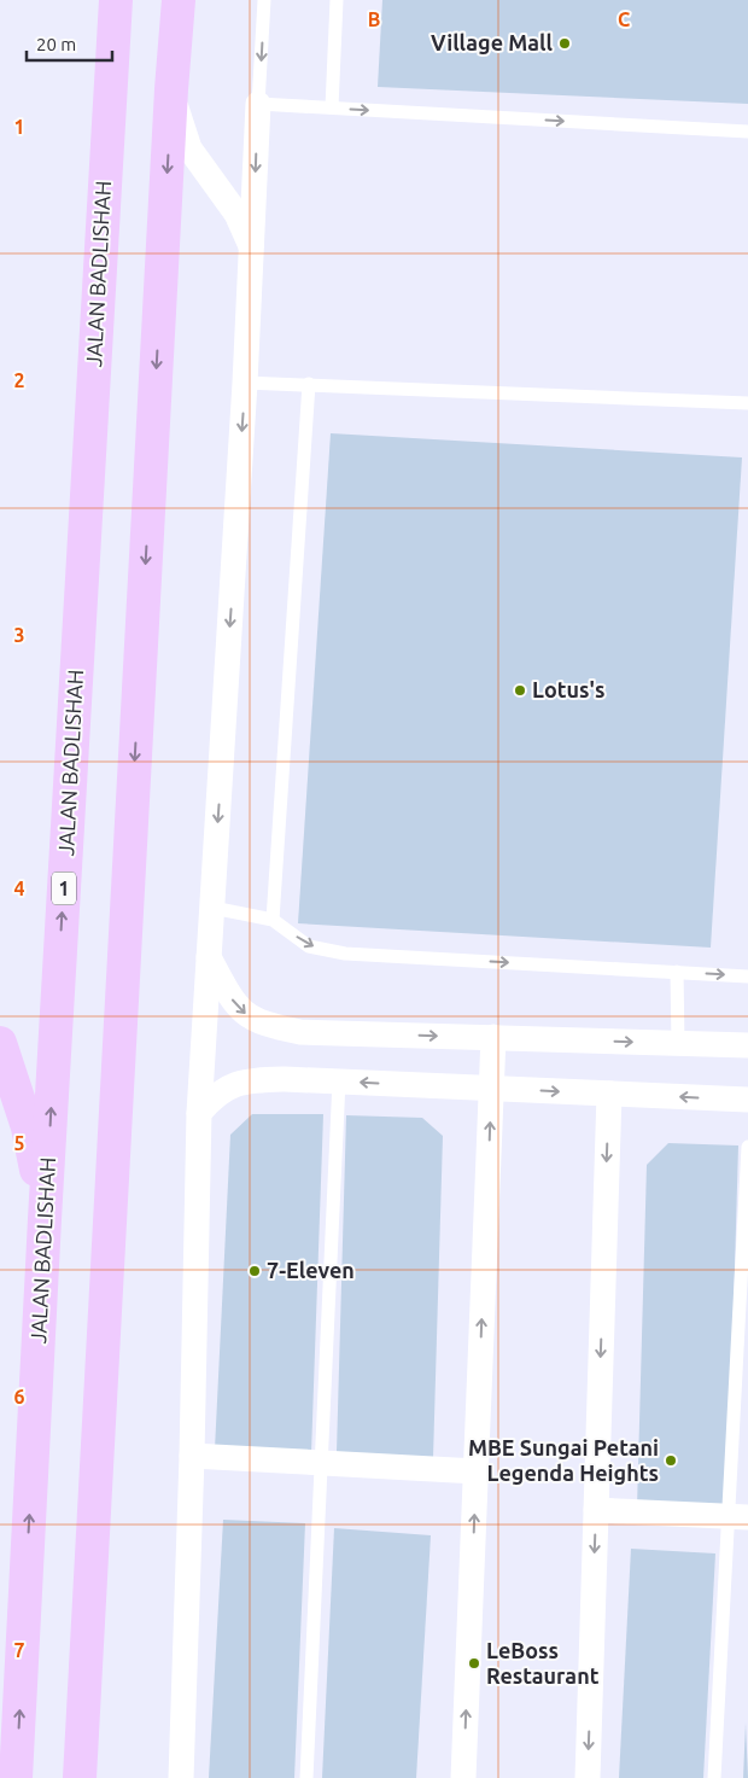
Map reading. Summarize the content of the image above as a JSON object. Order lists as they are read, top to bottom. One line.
{"streets":{"main road":["JALAN BADLISHAH","1"]},"places":["Village Mall","Lotus's","7-Eleven","MBE Sungai Petani Legenda Heights","LeBoss Restaurant"],"scale_bar":"20 m","grid":{"columns":["B","C"],"rows":["1","2","3","4","5","6","7"]}}
